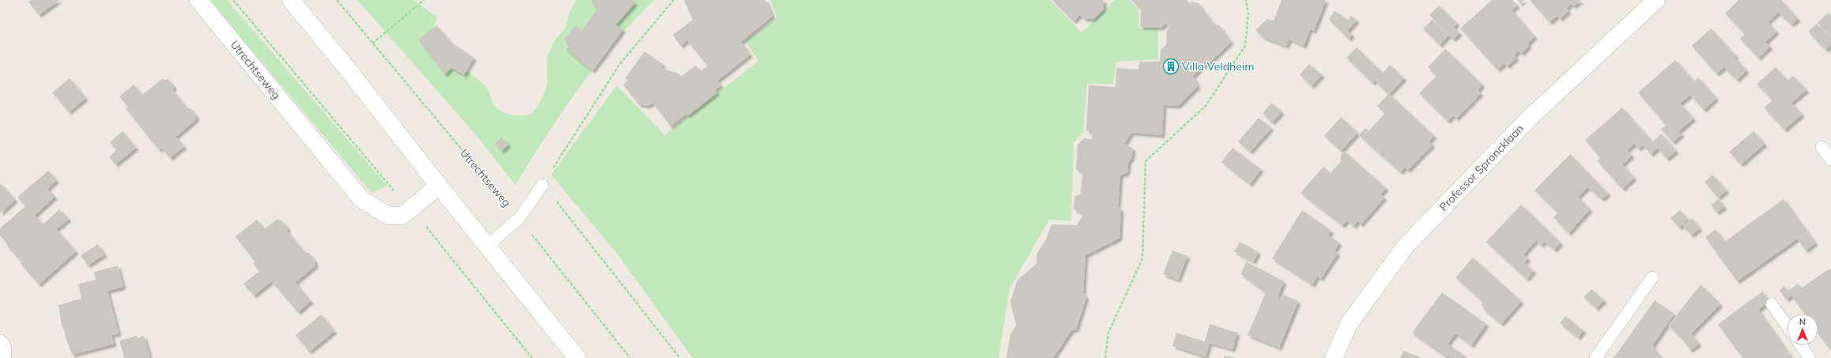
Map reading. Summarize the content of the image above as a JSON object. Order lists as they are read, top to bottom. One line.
{"streets":{"street":["Utrechtseweg","Professor Sproncklaan"]},"places":{"building":["Villa Veldheim"]},"north":"top"}
